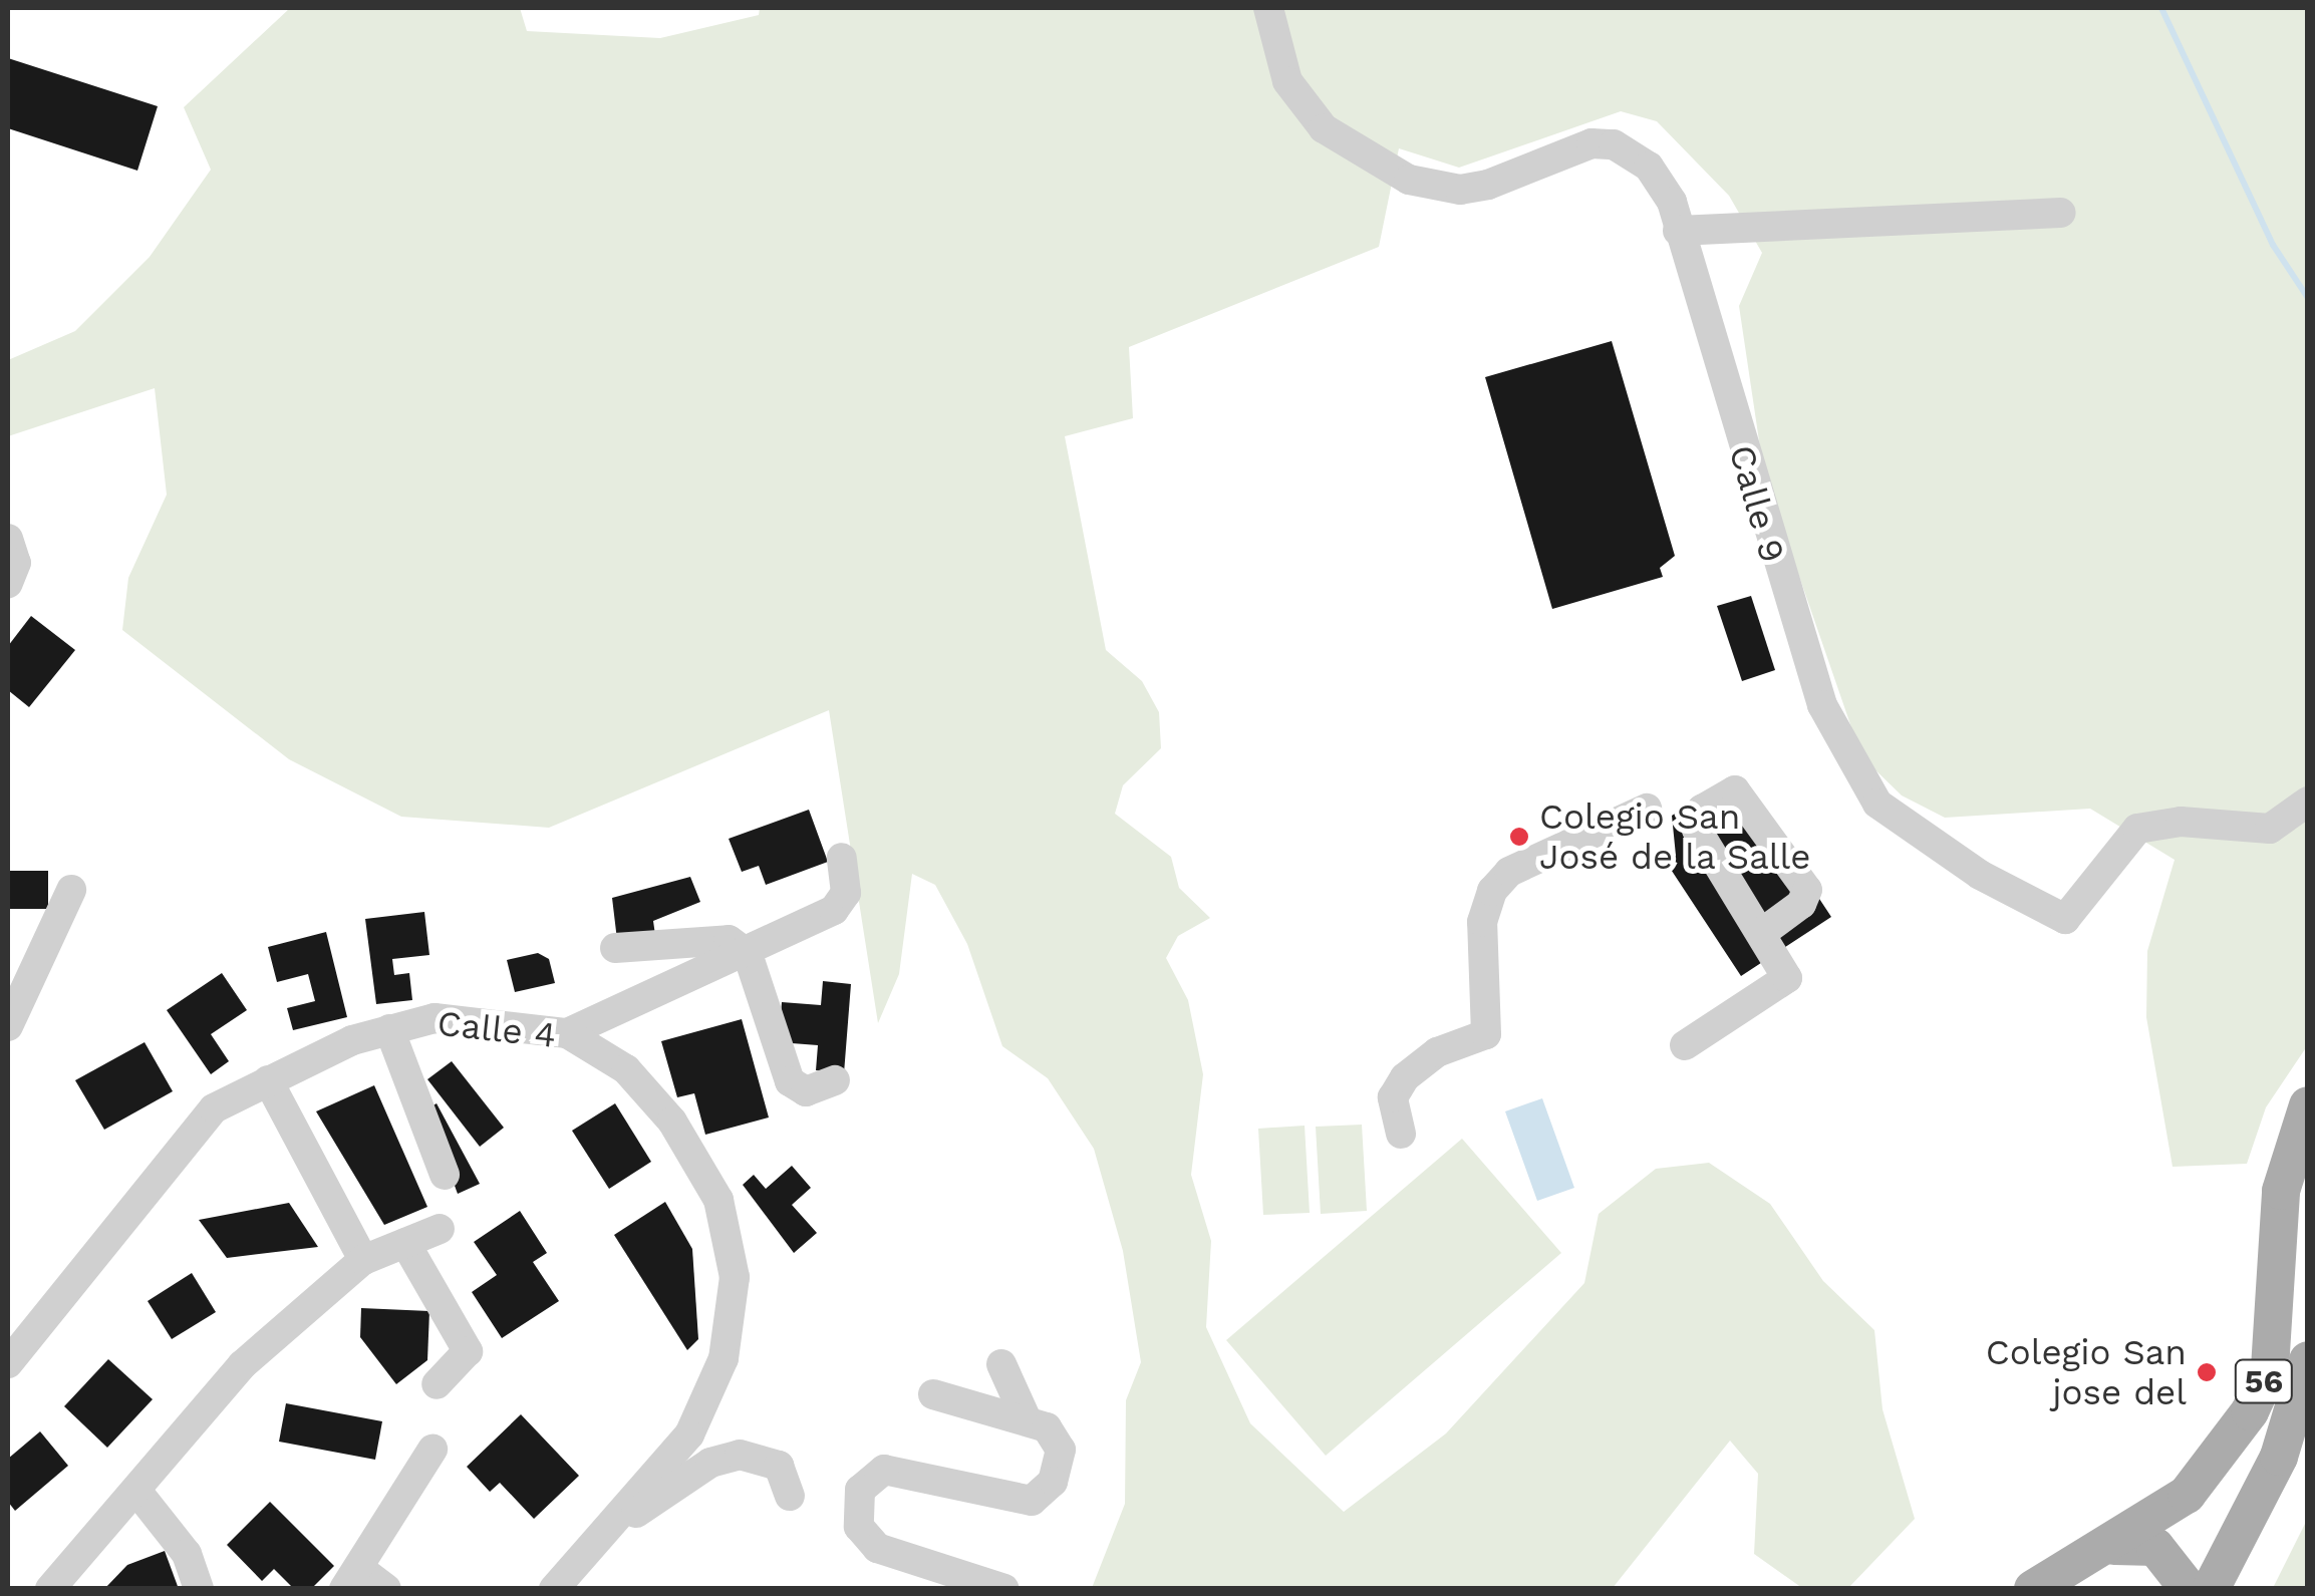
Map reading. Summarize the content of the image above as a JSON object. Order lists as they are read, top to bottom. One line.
{"streets":{"main road":["56"],"street":["Calle 9","Calle 4"]},"places":["Colegio San José de la Salle","Colegio San jose del"]}
